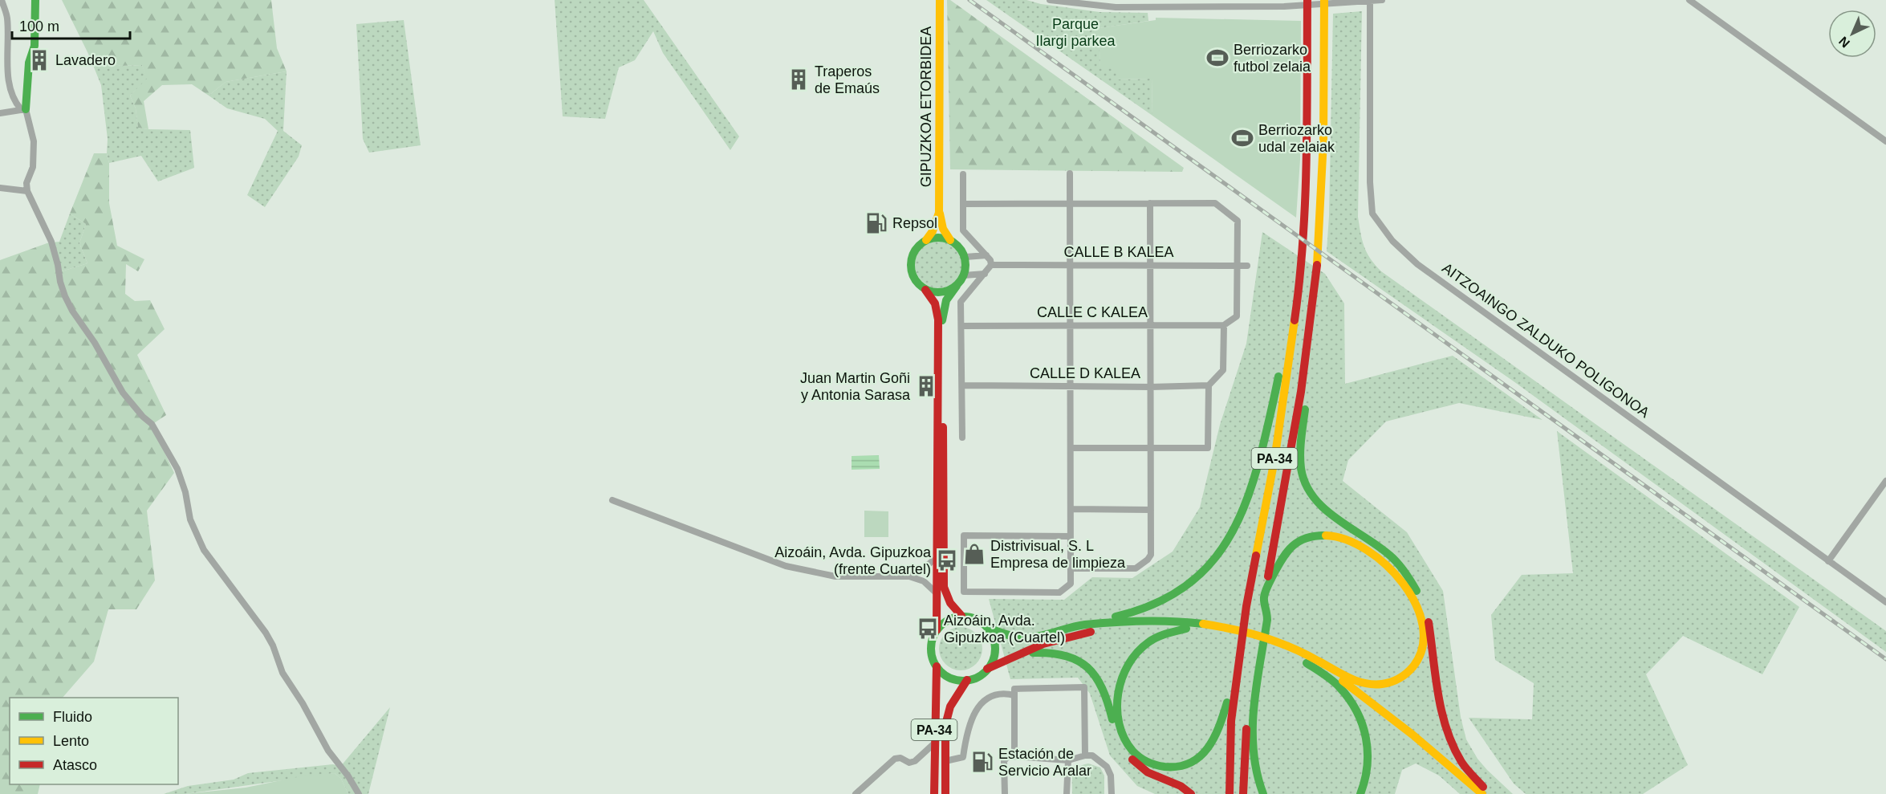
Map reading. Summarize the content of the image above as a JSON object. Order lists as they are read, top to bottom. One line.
{"streets":{"main road":["GIPUZKOA ETORBIDEA","PA-34"],"street":["CALLE B KALEA","CALLE C KALEA","AITZOAINGO ZALDUKO POLIGONOA","CALLE D KALEA"]},"parks":["Parque Ilargi parkea"],"places":{"sports":["Berriozarko futbol zelaia","Berriozarko udal zelaiak"],"building":["Lavadero","Traperos de Emaús","Juan Martin Goñi y Antonia Sarasa"],"fuel station":["Repsol","Estación de Servicio Aralar"],"shop":["Distrivisual, S. L Empresa de limpieza"],"bus stop":["Aizoáin, Avda. Gipuzkoa (frente Cuartel)","Aizoáin, Avda. Gipuzkoa (Cuartel)"]},"legend":["Fluido","Lento","Atasco"],"scale_bar":"100 m","north":"bottom left"}
